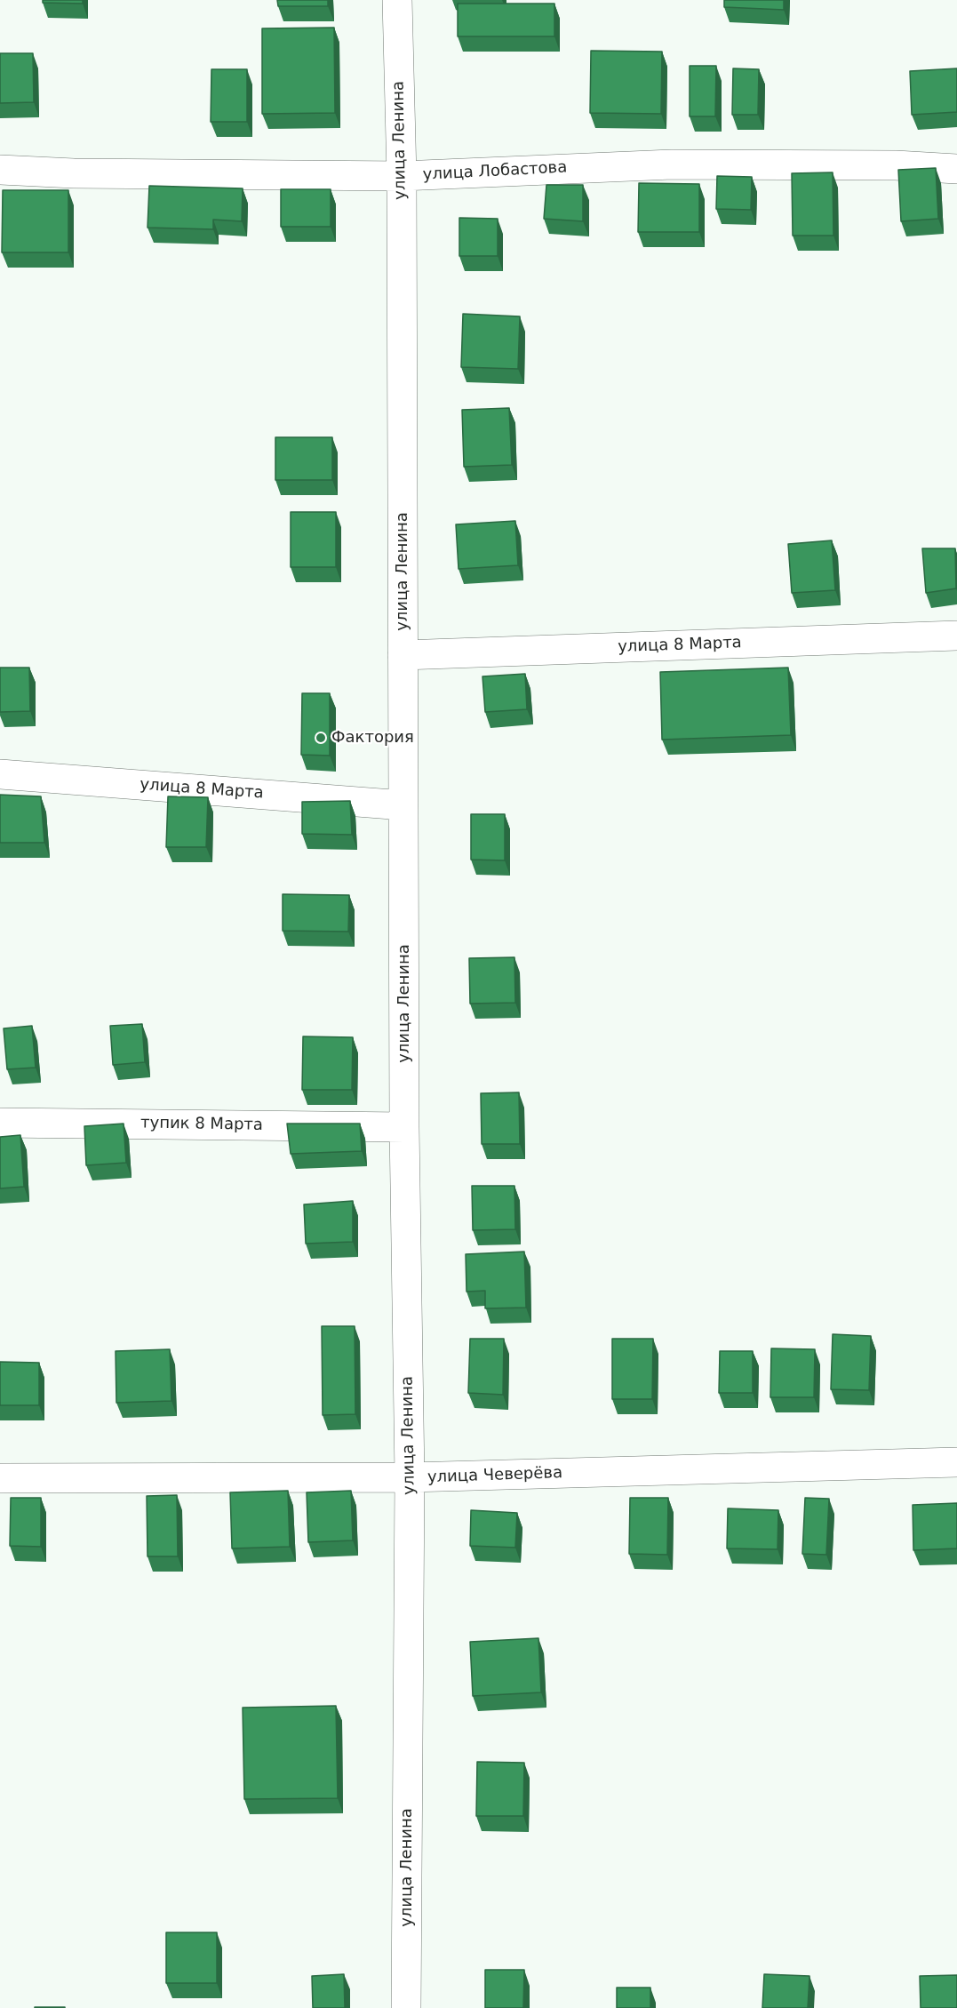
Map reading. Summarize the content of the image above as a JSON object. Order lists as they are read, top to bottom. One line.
{"streets":{"street":["улица Ленина","улица Лобастова","улица 8 Марта","тупик 8 Марта","улица Чеверёва"]},"crossings":[["улица Ленина","улица Лобастова"],["улица Ленина","улица 8 Марта"],["улица Ленина","тупик 8 Марта"],["улица Ленина","улица Чеверёва"]],"places":["Фактория"]}
